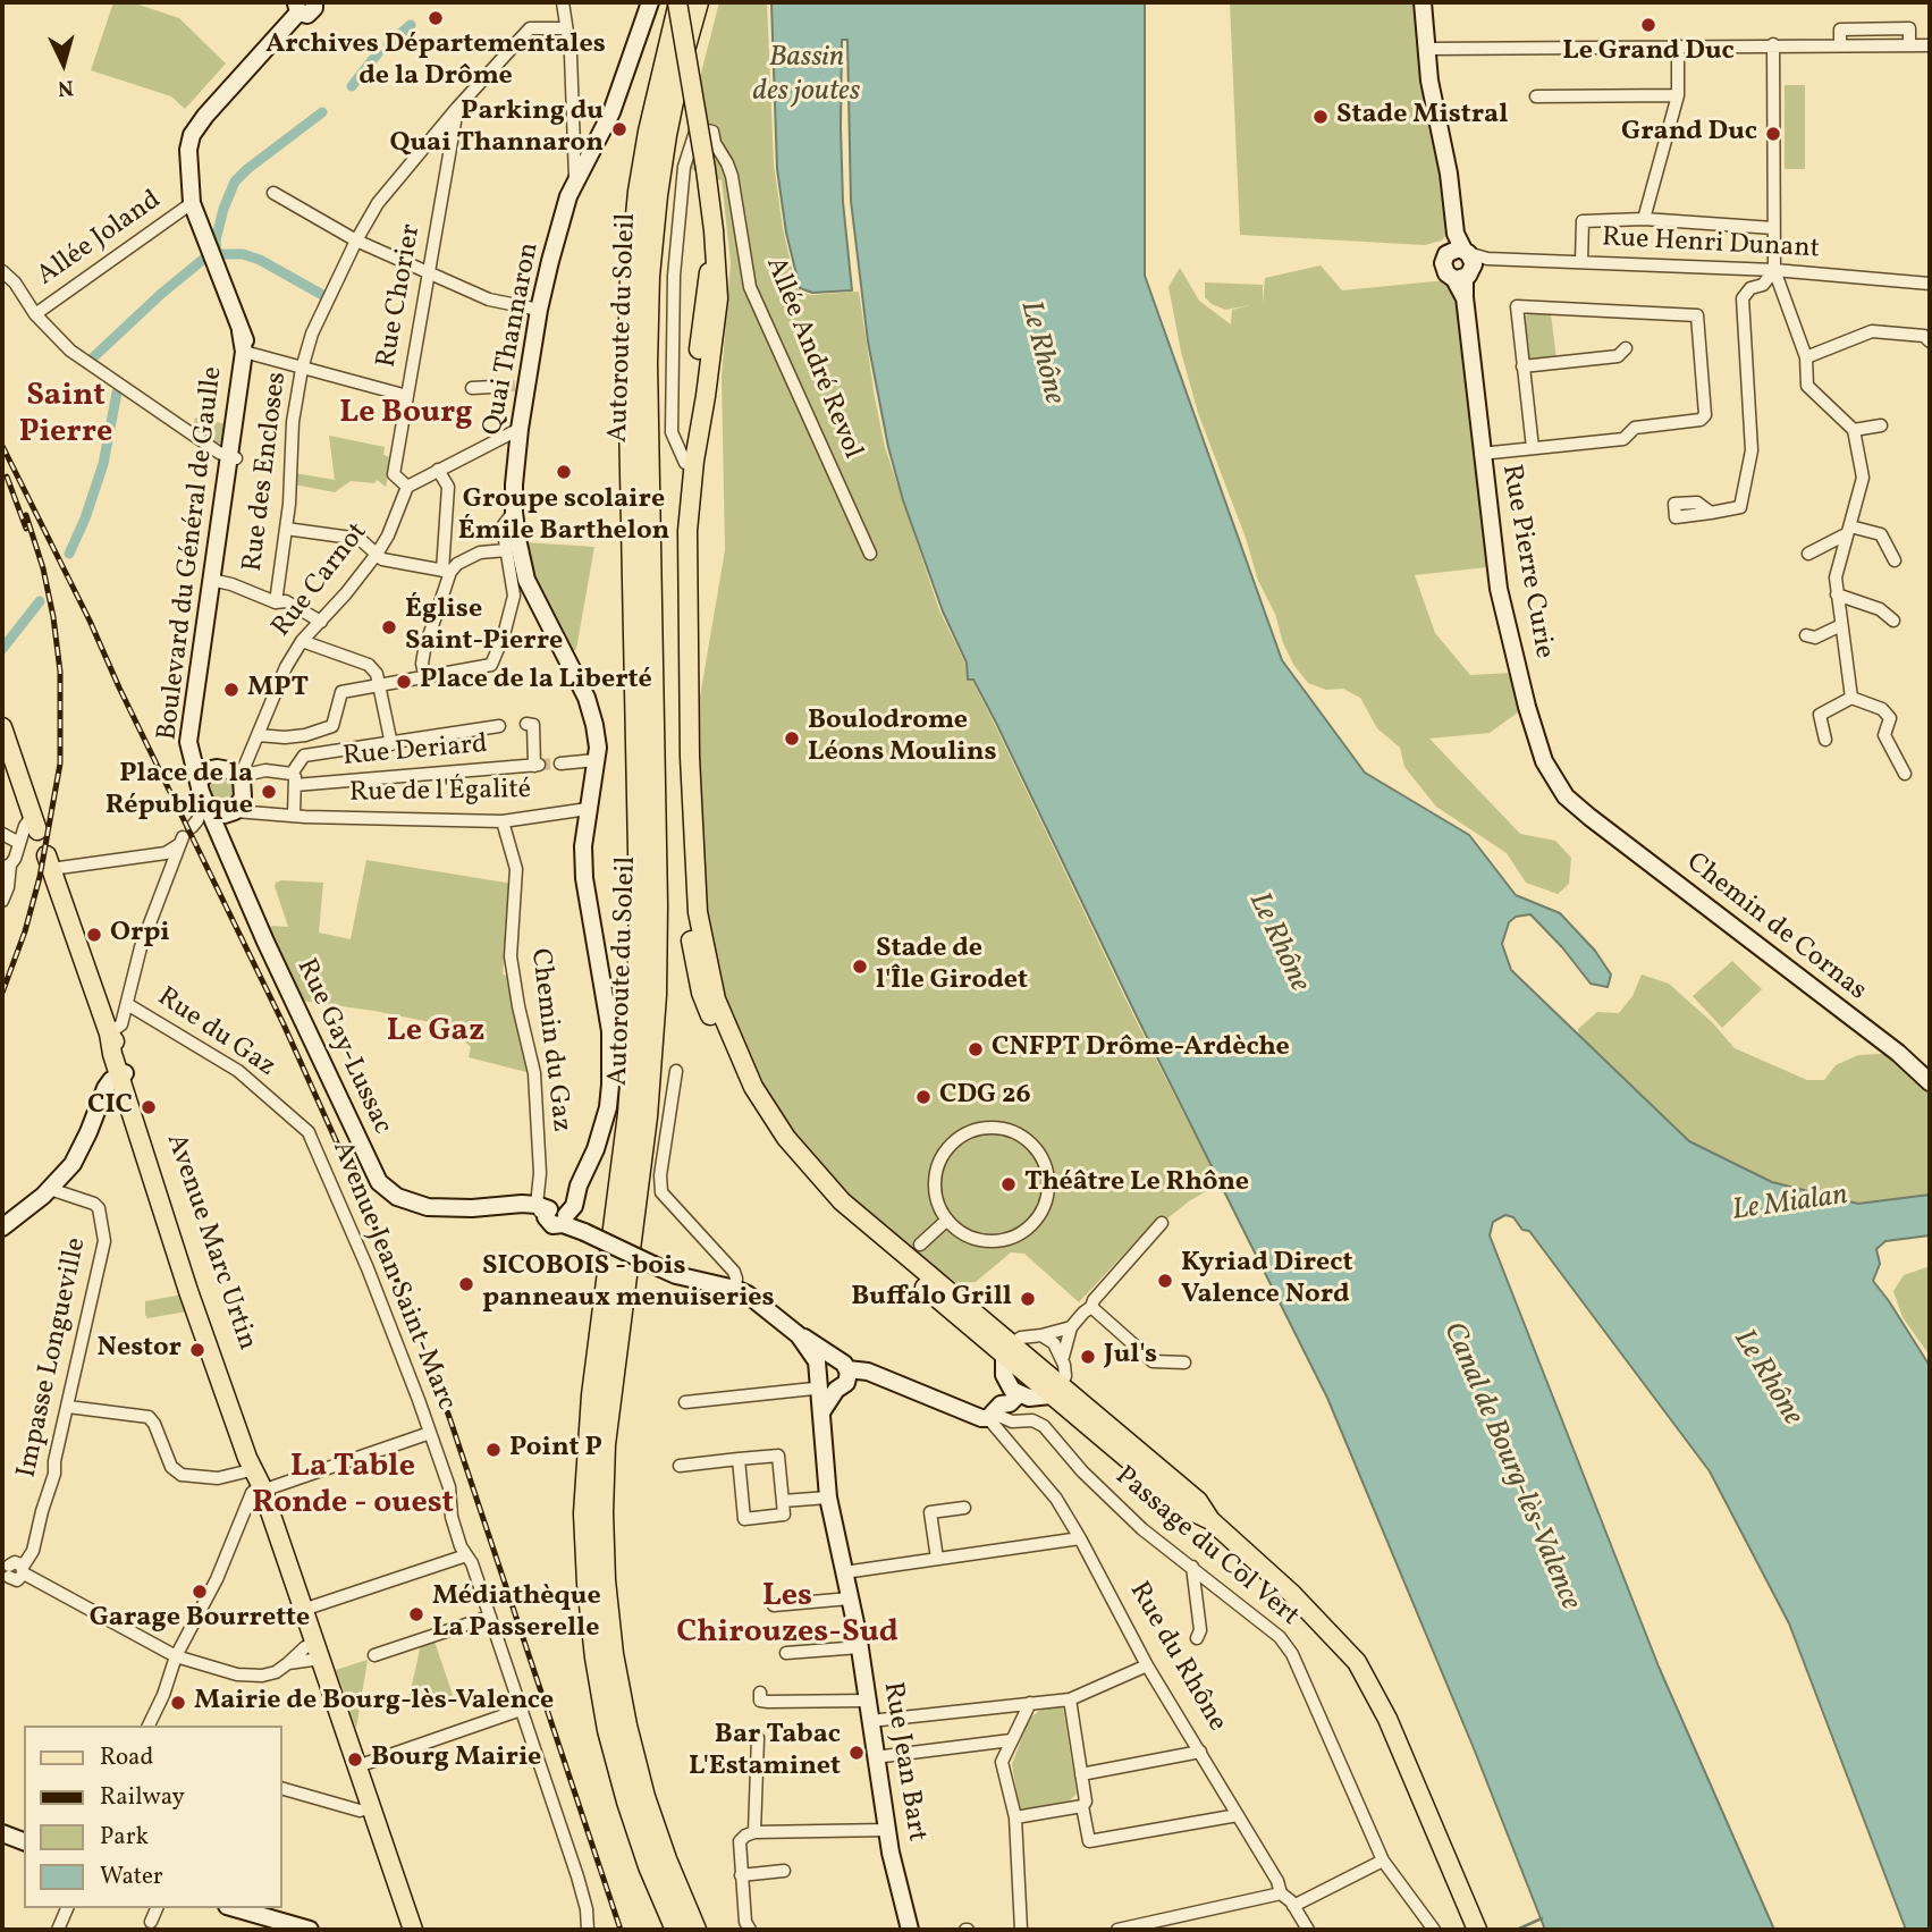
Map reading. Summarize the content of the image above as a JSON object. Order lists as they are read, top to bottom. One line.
{"streets":{"highway":["Autoroute du Soleil"],"main road":["Avenue Marc Urtin"],"street":["Allée Joland","Rue Henri Dunant","Rue Chorier","Quai Thannaron","Allée André Revol","Rue des Encloses","Boulevard du Général de Gaulle","Rue Pierre Curie","Rue Carnot","Rue Deriard","Rue de l'Égalité","Chemin de Cornas","Rue du Gaz","Chemin du Gaz","Rue Gay-Lussac","Avenue Jean Saint-Marc","Impasse Longueville","Passage du Col Vert","Rue du Rhône","Rue Jean Bart"]},"crossings":[["Allée Joland","Boulevard du Général de Gaulle"],["Rue Henri Dunant","Rue Pierre Curie"],["Rue Chorier","Rue des Encloses"],["Rue Chorier","Rue Carnot"],["Quai Thannaron","Rue de l'Égalité"],["Quai Thannaron","Chemin du Gaz"],["Quai Thannaron","Rue Gay-Lussac"],["Rue Pierre Curie","Chemin de Cornas"],["Rue de l'Égalité","Chemin du Gaz"],["Rue du Gaz","Avenue Jean Saint-Marc"],["Chemin du Gaz","Rue Gay-Lussac"],["Rue Gay-Lussac","Rue Jean Bart"],["Passage du Col Vert","Rue du Rhône"]],"districts":["Saint Pierre","Le Bourg","Le Gaz","La Table Ronde - ouest","Les Chirouzes-Sud"],"water":["Bassin des joutes","Le Rhône","Le Mialan","Canal de Bourg-lès-Valence"],"places":["Archives Départementales de la Drôme","Le Grand Duc","Stade Mistral","Parking du Quai Thannaron","Grand Duc","Groupe scolaire Émile Barthelon","Église Saint-Pierre","Place de la Liberté","MPT","Boulodrome Léons Moulins","Place de la République","Orpi","Stade de l'Île Girodet","CNFPT Drôme-Ardèche","CDG 26","CIC","Théâtre Le Rhône","Kyriad Direct Valence Nord","SICOBOIS - bois panneaux menuiseries","Buffalo Grill","Nestor","Jul's","Point P","Garage Bourrette","Médiathèque La Passerelle","Mairie de Bourg-lès-Valence","Bar Tabac L'Estaminet","Bourg Mairie"],"legend":["Road","Railway","Park","Water"],"north":"bottom"}
